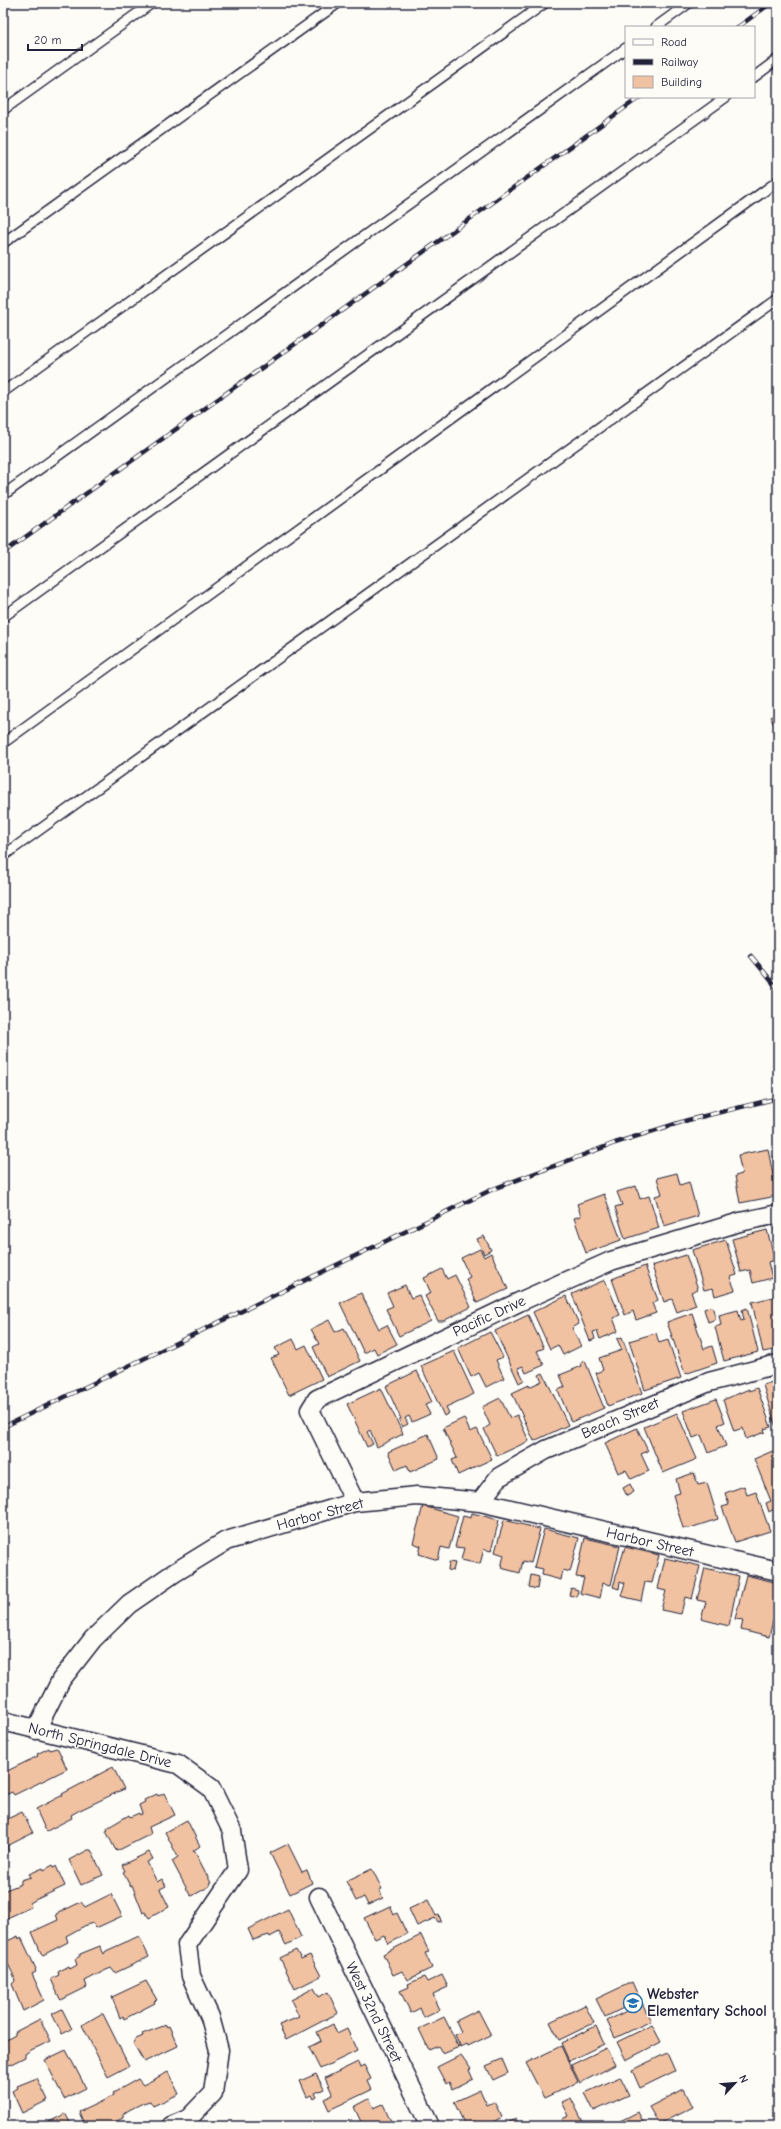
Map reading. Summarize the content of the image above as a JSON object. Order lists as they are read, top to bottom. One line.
{"streets":{"street":["Pacific Drive","Beach Street","Harbor Street","North Springdale Drive","West 32nd Street"]},"crossings":[["Pacific Drive","Harbor Street"],["Beach Street","Harbor Street"],["Harbor Street","North Springdale Drive"]],"places":{"school or university":["Webster Elementary School"]},"legend":["Road","Railway","Building"],"scale_bar":"20 m","north":"top right"}
